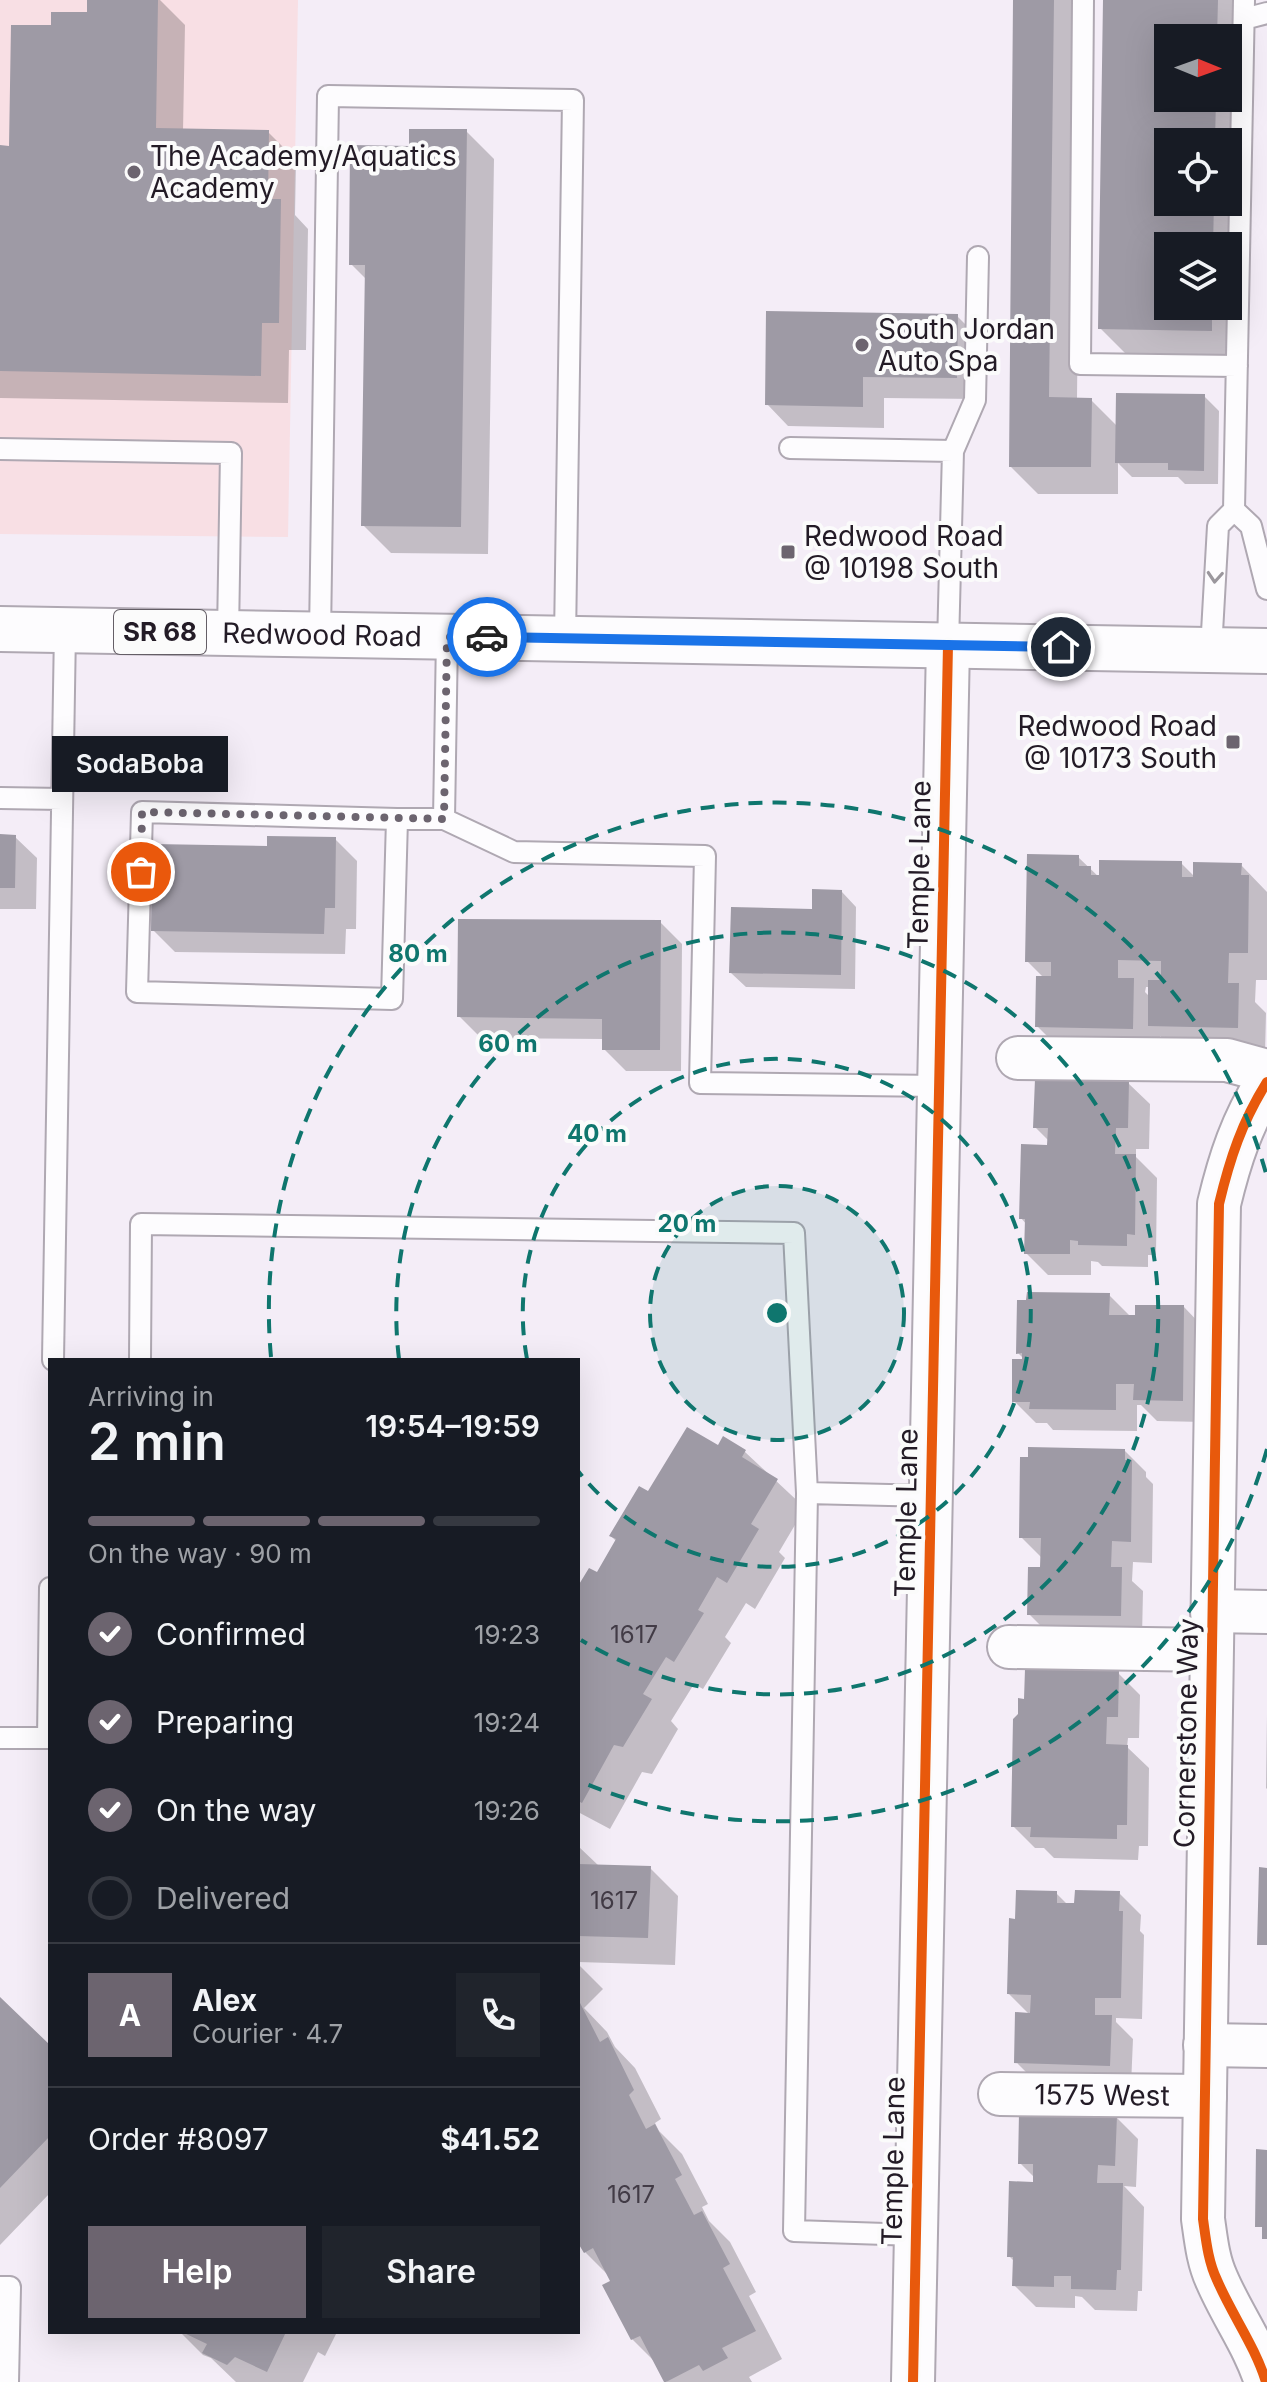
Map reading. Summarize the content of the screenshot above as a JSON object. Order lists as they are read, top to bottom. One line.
{"streets":{"main road":["SR 68","Redwood Road"],"street":["Temple Lane","Cornerstone Way","1575 West"]},"crossings":[["Redwood Road","Temple Lane"],["Cornerstone Way","1575 West"]],"places":{"other":["The Academy/Aquatics Academy","South Jordan Auto Spa","SodaBoba"],"transit":["Redwood Road @ 10198 South","Redwood Road @ 10173 South"]},"house_numbers":["1617","1617","1617"],"north":"right","page":{"bubble":"SodaBoba","heading":["2 min","Arriving in","19:54–19:59"],"panel":["Alex","Courier · 4.7","Order #8097","$41.52"],"bar":"On the way · 90 m","list":[["Confirmed","19:23"],["Preparing","19:24"],["On the way","19:26"],"Delivered"],"round":"A","buttons":["Help","Share"]},"rings":["80 m","60 m","40 m","20 m"]}
